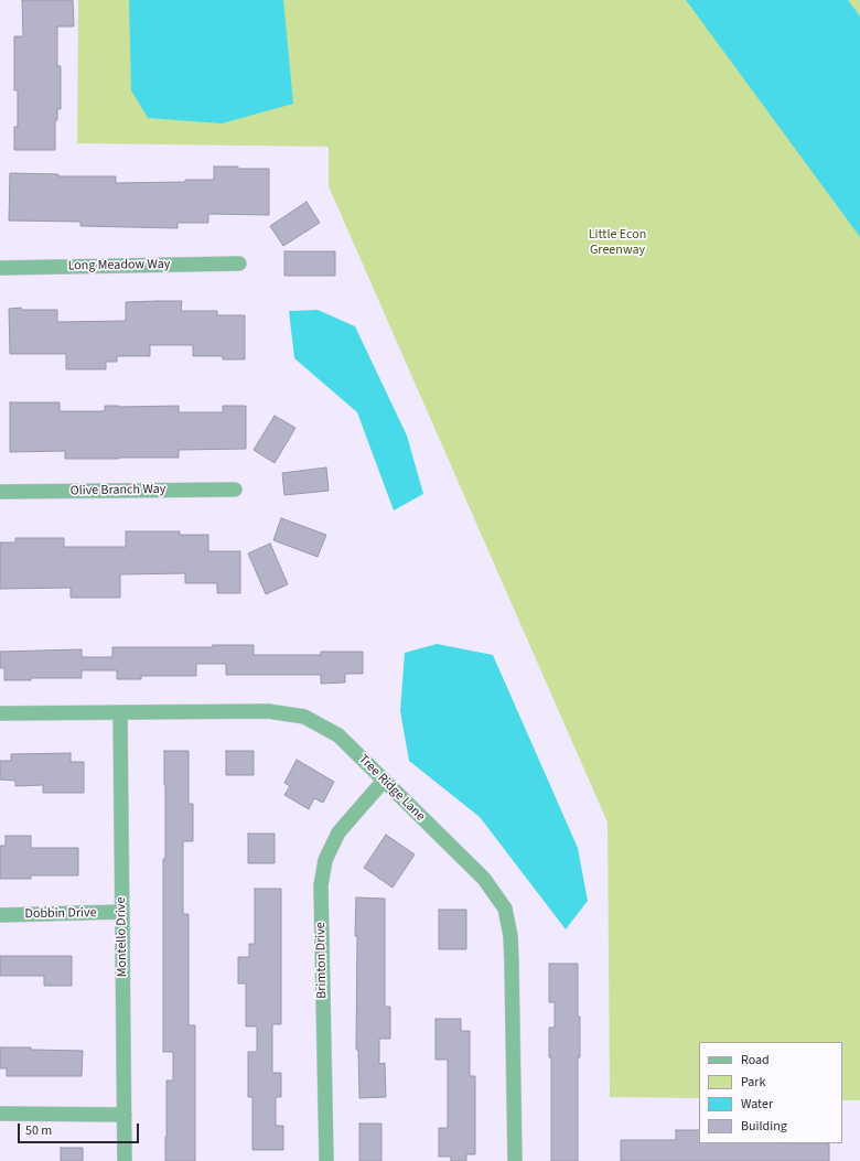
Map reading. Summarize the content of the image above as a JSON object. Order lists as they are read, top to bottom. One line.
{"streets":{"street":["Long Meadow Way","Olive Branch Way","Tree Ridge Lane","Dobbin Drive","Montello Drive","Brimton Drive"]},"crossings":[["Tree Ridge Lane","Montello Drive"],["Tree Ridge Lane","Brimton Drive"],["Dobbin Drive","Montello Drive"]],"parks":["Little Econ Greenway"],"legend":["Road","Park","Water","Building"],"scale_bar":"50 m"}
